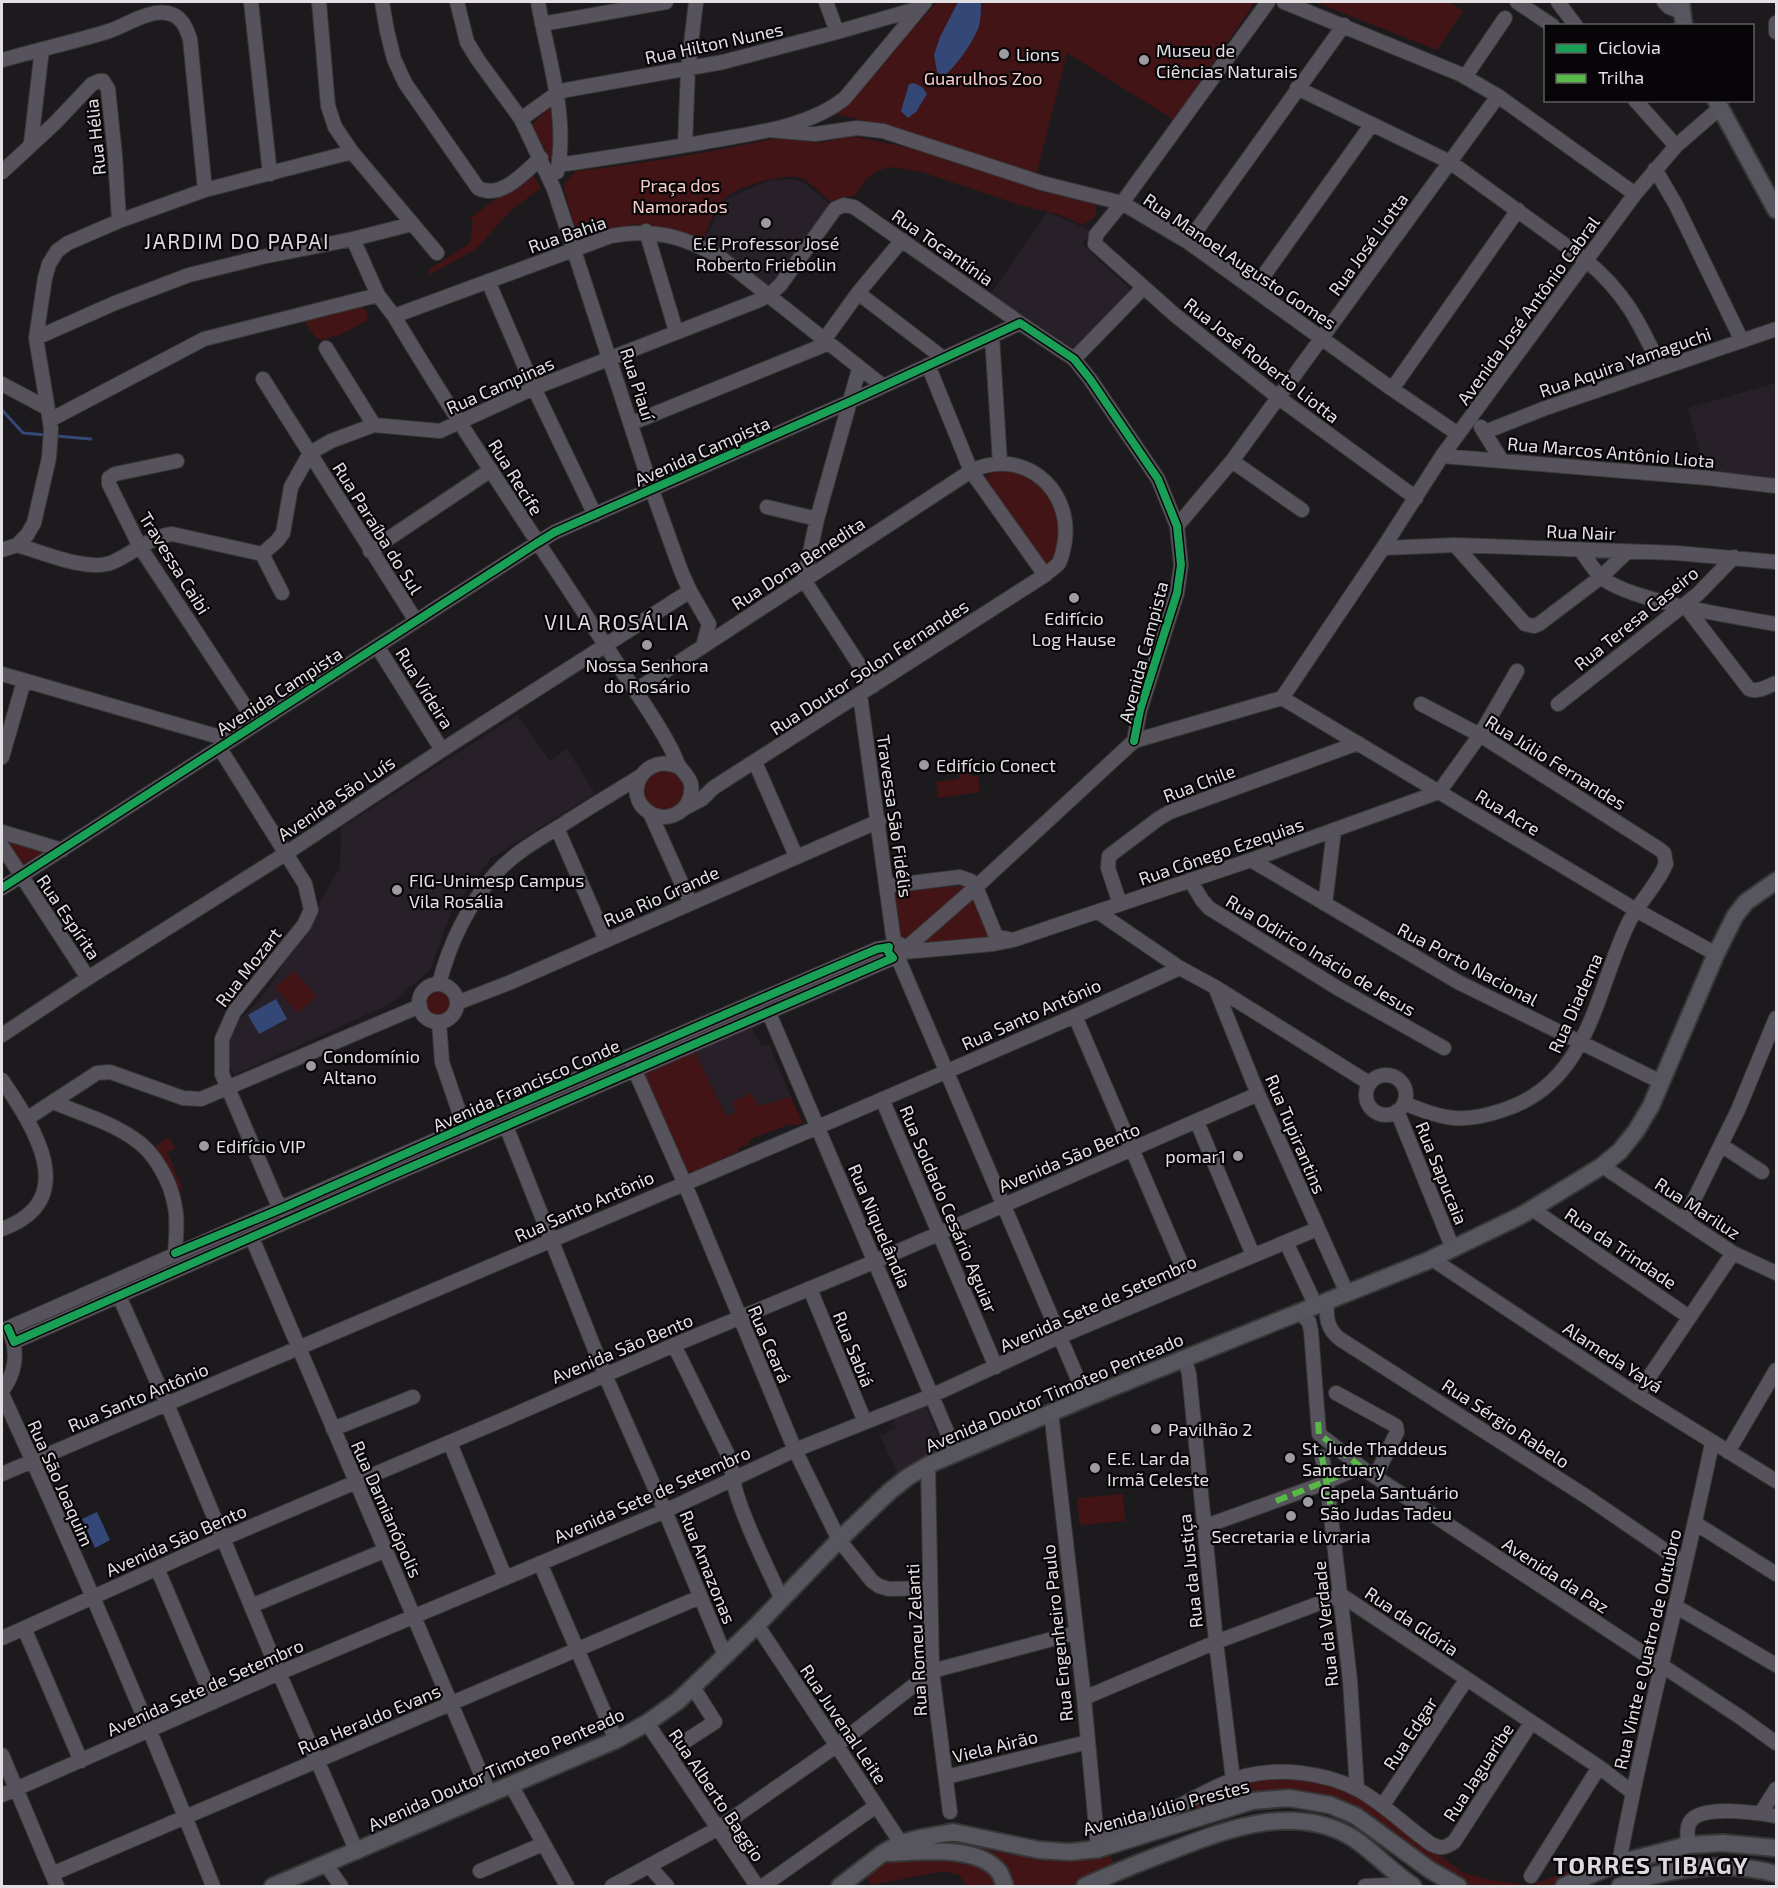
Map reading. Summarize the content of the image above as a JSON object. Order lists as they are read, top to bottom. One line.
{"streets":{"main road":["Avenida Doutor Timoteo Penteado","Avenida Júlio Prestes"],"street":["Rua Hilton Nunes","Rua Hélia","Rua Bahia","Rua José Liotta","Rua Tocantínia","Rua Manoel Augusto Gomes","Avenida José Antônio Cabral","Rua José Roberto Liotta","Rua Aquira Yamaguchi","Rua Piauí","Rua Campinas","Avenida Campista","Rua Marcos Antônio Liota","Rua Recife","Rua Paraíba do Sul","Rua Nair","Travessa Caibi","Rua Dona Benedita","Rua Teresa Caseiro","Rua Doutor Solon Fernandes","Rua Videira","Rua Júlio Fernandes","Rua Chile","Avenida São Luís","Rua Acre","Travessa São Fidélis","Rua Cônego Ezequias","Rua Rio Grande","Rua Espírita","Rua Odirico Inácio de Jesus","Rua Porto Nacional","Rua Mozart","Rua Diadema","Rua Santo Antônio","Avenida Francisco Conde","Rua Tupirantins","Avenida São Bento","Rua Sapucaia","Rua Mariluz","Rua Soldado Cesário Aguiar","Rua Niquelândia","Rua da Trindade","Avenida Sete de Setembro","Rua Ceará","Rua Sabiá","Alameda Yayá","Rua Sérgio Rabelo","Rua São Joaquim","Rua Damianópolis","Rua Amazonas","Rua da Justiça","Avenida da Paz","Rua da Glória","Rua da Verdade","Rua Engenheiro Paulo","Rua Romeu Zelanti","Rua Vinte e Quatro de Outubro","Rua Heraldo Evans","Rua Juvenal Leite","Rua Edgar","Viela Airão","Rua Jaguaribe","Rua Alberto Baggio"]},"crossings":[["Rua Hilton Nunes","Rua Piauí"],["Rua Bahia","Rua Piauí"],["Rua Bahia","Rua Campinas"],["Rua Bahia","Avenida Campista"],["Rua Bahia","Rua Recife"],["Rua José Liotta","Rua Manoel Augusto Gomes"],["Rua José Liotta","Rua José Roberto Liotta"],["Rua José Liotta","Avenida Campista"],["Rua Tocantínia","Rua Campinas"],["Rua Tocantínia","Avenida Campista"],["Rua Manoel Augusto Gomes","Avenida José Antônio Cabral"],["Rua Manoel Augusto Gomes","Rua José Roberto Liotta"],["Avenida José Antônio Cabral","Rua José Roberto Liotta"],["Avenida José Antônio Cabral","Rua Marcos Antônio Liota"],["Avenida José Antônio Cabral","Rua Nair"],["Avenida José Antônio Cabral","Rua Acre"],["Rua Piauí","Rua Campinas"],["Rua Piauí","Avenida Campista"],["Rua Piauí","Avenida São Luís"],["Rua Campinas","Rua Recife"],["Rua Campinas","Rua Paraíba do Sul"],["Avenida Campista","Rua Recife"],["Avenida Campista","Rua Paraíba do Sul"],["Avenida Campista","Travessa Caibi"],["Avenida Campista","Rua Videira"],["Avenida Campista","Rua Espírita"],["Avenida Campista","Rua Mozart"],["Rua Recife","Rua Dona Benedita"],["Rua Recife","Rua Doutor Solon Fernandes"],["Rua Recife","Avenida São Luís"],["Rua Nair","Rua Teresa Caseiro"],["Rua Doutor Solon Fernandes","Travessa São Fidélis"],["Rua Videira","Avenida São Luís"],["Rua Júlio Fernandes","Rua Diadema"],["Rua Chile","Rua Acre"],["Rua Chile","Rua Cônego Ezequias"],["Avenida São Luís","Rua Espírita"],["Avenida São Luís","Rua Mozart"],["Rua Acre","Rua Cônego Ezequias"],["Rua Acre","Rua Diadema"],["Rua Acre","Avenida Doutor Timoteo Penteado"],["Travessa São Fidélis","Rua Cônego Ezequias"],["Travessa São Fidélis","Rua Rio Grande"],["Travessa São Fidélis","Rua Santo Antônio"],["Travessa São Fidélis","Avenida Francisco Conde"],["Travessa São Fidélis","Avenida São Bento"],["Travessa São Fidélis","Avenida Sete de Setembro"],["Travessa São Fidélis","Avenida Doutor Timoteo Penteado"],["Rua Cônego Ezequias","Rua Odirico Inácio de Jesus"],["Rua Cônego Ezequias","Rua Porto Nacional"],["Rua Cônego Ezequias","Avenida Francisco Conde"],["Rua Porto Nacional","Rua Diadema"],["Rua Porto Nacional","Avenida Doutor Timoteo Penteado"],["Rua Mozart","Avenida Francisco Conde"],["Rua Diadema","Rua Sapucaia"],["Rua Santo Antônio","Rua Soldado Cesário Aguiar"],["Rua Santo Antônio","Rua Niquelândia"],["Rua Santo Antônio","Rua Ceará"],["Rua Santo Antônio","Rua São Joaquim"],["Rua Santo Antônio","Rua Damianópolis"],["Rua Santo Antônio","Rua Amazonas"],["Avenida Francisco Conde","Rua Niquelândia"],["Avenida Francisco Conde","Rua Ceará"],["Avenida Francisco Conde","Rua Damianópolis"],["Avenida Francisco Conde","Rua Amazonas"],["Rua Tupirantins","Avenida São Bento"],["Rua Tupirantins","Avenida Sete de Setembro"],["Rua Tupirantins","Avenida Doutor Timoteo Penteado"],["Avenida São Bento","Rua Soldado Cesário Aguiar"],["Avenida São Bento","Rua Niquelândia"],["Avenida São Bento","Rua Ceará"],["Avenida São Bento","Rua Sabiá"],["Avenida São Bento","Rua São Joaquim"],["Avenida São Bento","Rua Damianópolis"],["Avenida São Bento","Rua Amazonas"],["Rua Sapucaia","Avenida Doutor Timoteo Penteado"],["Rua Mariluz","Avenida Doutor Timoteo Penteado"],["Rua Soldado Cesário Aguiar","Avenida Sete de Setembro"],["Rua Niquelândia","Avenida Sete de Setembro"],["Rua Niquelândia","Avenida Doutor Timoteo Penteado"],["Rua da Trindade","Avenida Doutor Timoteo Penteado"],["Avenida Sete de Setembro","Rua Ceará"],["Avenida Sete de Setembro","Rua Sabiá"],["Avenida Sete de Setembro","Rua São Joaquim"],["Avenida Sete de Setembro","Rua Damianópolis"],["Avenida Sete de Setembro","Rua Amazonas"],["Rua Ceará","Avenida Doutor Timoteo Penteado"],["Rua Ceará","Rua Romeu Zelanti"],["Alameda Yayá","Avenida Doutor Timoteo Penteado"],["Alameda Yayá","Rua Vinte e Quatro de Outubro"],["Avenida Doutor Timoteo Penteado","Rua Damianópolis"],["Avenida Doutor Timoteo Penteado","Rua Amazonas"],["Avenida Doutor Timoteo Penteado","Rua da Justiça"],["Avenida Doutor Timoteo Penteado","Rua Engenheiro Paulo"],["Avenida Doutor Timoteo Penteado","Rua Romeu Zelanti"],["Avenida Doutor Timoteo Penteado","Rua Juvenal Leite"],["Avenida Doutor Timoteo Penteado","Rua Alberto Baggio"],["Rua Sérgio Rabelo","Rua Vinte e Quatro de Outubro"],["Rua São Joaquim","Rua Heraldo Evans"],["Rua Damianópolis","Rua Heraldo Evans"],["Rua Amazonas","Rua Heraldo Evans"],["Rua da Justiça","Rua da Glória"],["Rua da Justiça","Rua Jaguaribe"],["Avenida da Paz","Rua Vinte e Quatro de Outubro"],["Rua da Glória","Rua da Verdade"],["Rua da Glória","Rua Engenheiro Paulo"],["Rua da Glória","Rua Vinte e Quatro de Outubro"],["Rua da Glória","Rua Edgar"],["Rua da Glória","Rua Jaguaribe"],["Rua da Verdade","Rua Jaguaribe"],["Rua Engenheiro Paulo","Viela Airão"],["Rua Engenheiro Paulo","Rua Jaguaribe"],["Rua Engenheiro Paulo","Avenida Júlio Prestes"],["Rua Romeu Zelanti","Viela Airão"],["Rua Juvenal Leite","Avenida Júlio Prestes"],["Rua Edgar","Rua Jaguaribe"],["Rua Jaguaribe","Avenida Júlio Prestes"]],"districts":["JARDIM DO PAPAI","VILA ROSÁLIA","TORRES TIBAGY"],"parks":["Guarulhos Zoo","Praça dos Namorados"],"places":["Lions","Museu de Ciências Naturais","E.E Professor José Roberto Friebolin","Edifício Log Hause","Nossa Senhora do Rosário","Edifício Conect","FIG-Unimesp Campus Vila Rosália","Condomínio Altano","Edifício VIP","pomar1","Pavilhão 2","St. Jude Thaddeus Sanctuary","E.E. Lar da Irmã Celeste","Capela Santuário São Judas Tadeu","Secretaria e livraria"],"legend":["Ciclovia","Trilha"]}
